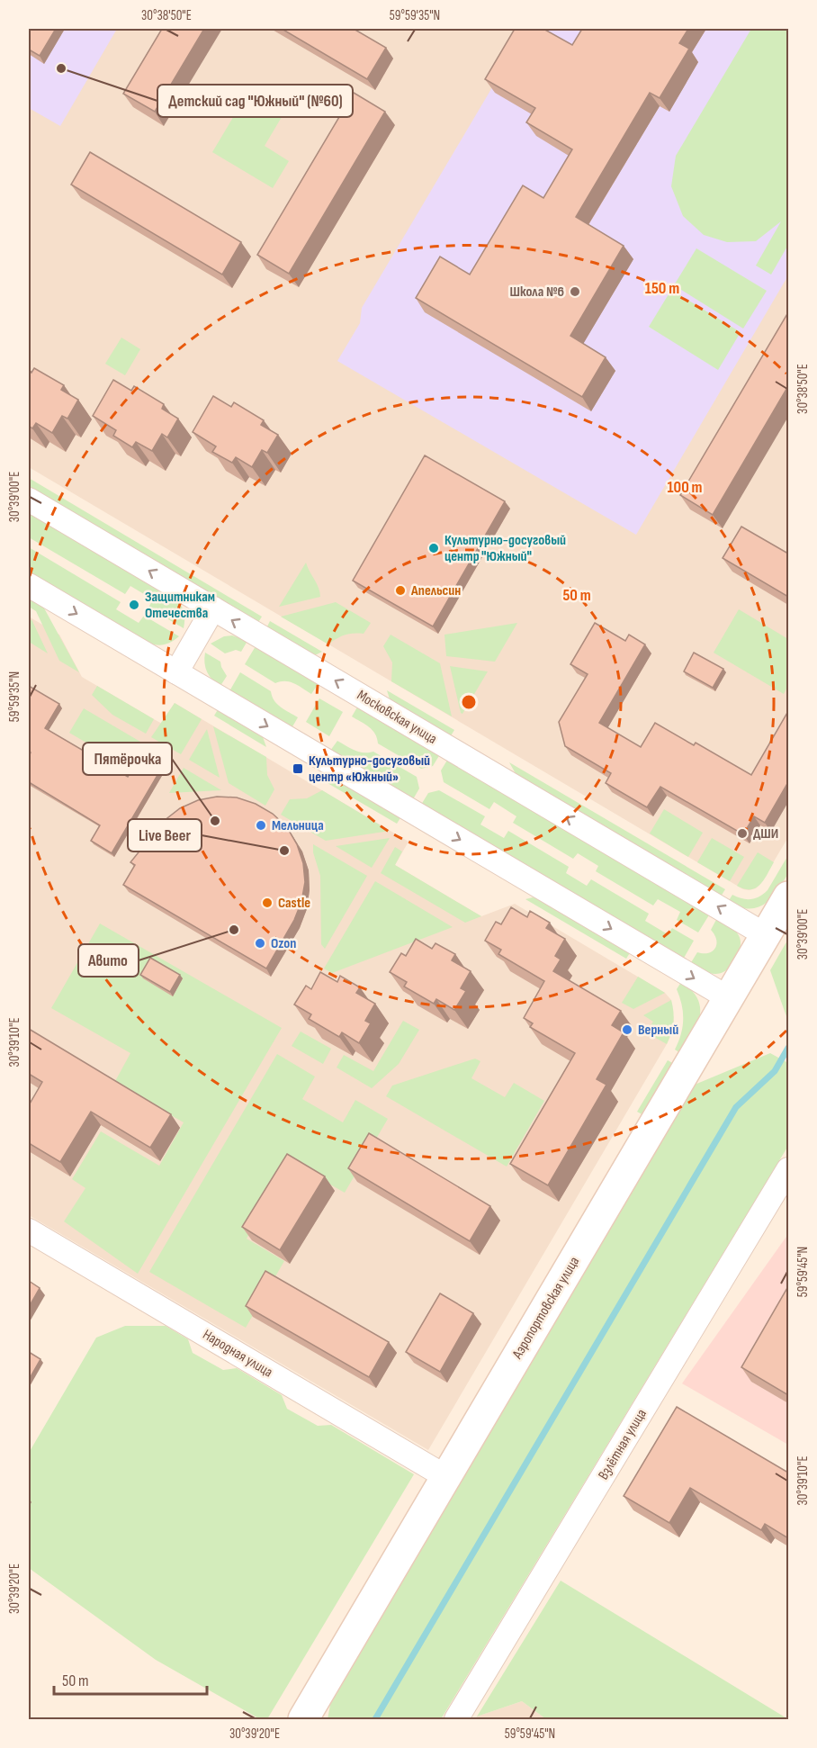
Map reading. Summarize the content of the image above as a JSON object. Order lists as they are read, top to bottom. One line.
{"streets":{"street":["Московская улица","Аэропортовская улица","Народная улица","Взлётная улица"]},"crossings":[["Московская улица","Аэропортовская улица"],["Аэропортовская улица","Народная улица"]],"places":{"other":["Детский сад \"Южный\" (№60)","Школа №6","Культурно-досуговый центр \"Южный\"","Апельсин","Защитникам Отечества","Пятёрочка","Мельница","ДШИ","Live Beer","Castle","Авито","Ozon","Верный"],"transit":["Культурно-досуговый центр «Южный»"]},"scale_bar":"50 m","coordinates":["30°38'50\"E","59°59'35\"N","30°39'00\"E","30°39'10\"E","59°59'45\"N","30°39'20\"E"],"rings":["150 m","100 m","50 m"]}
